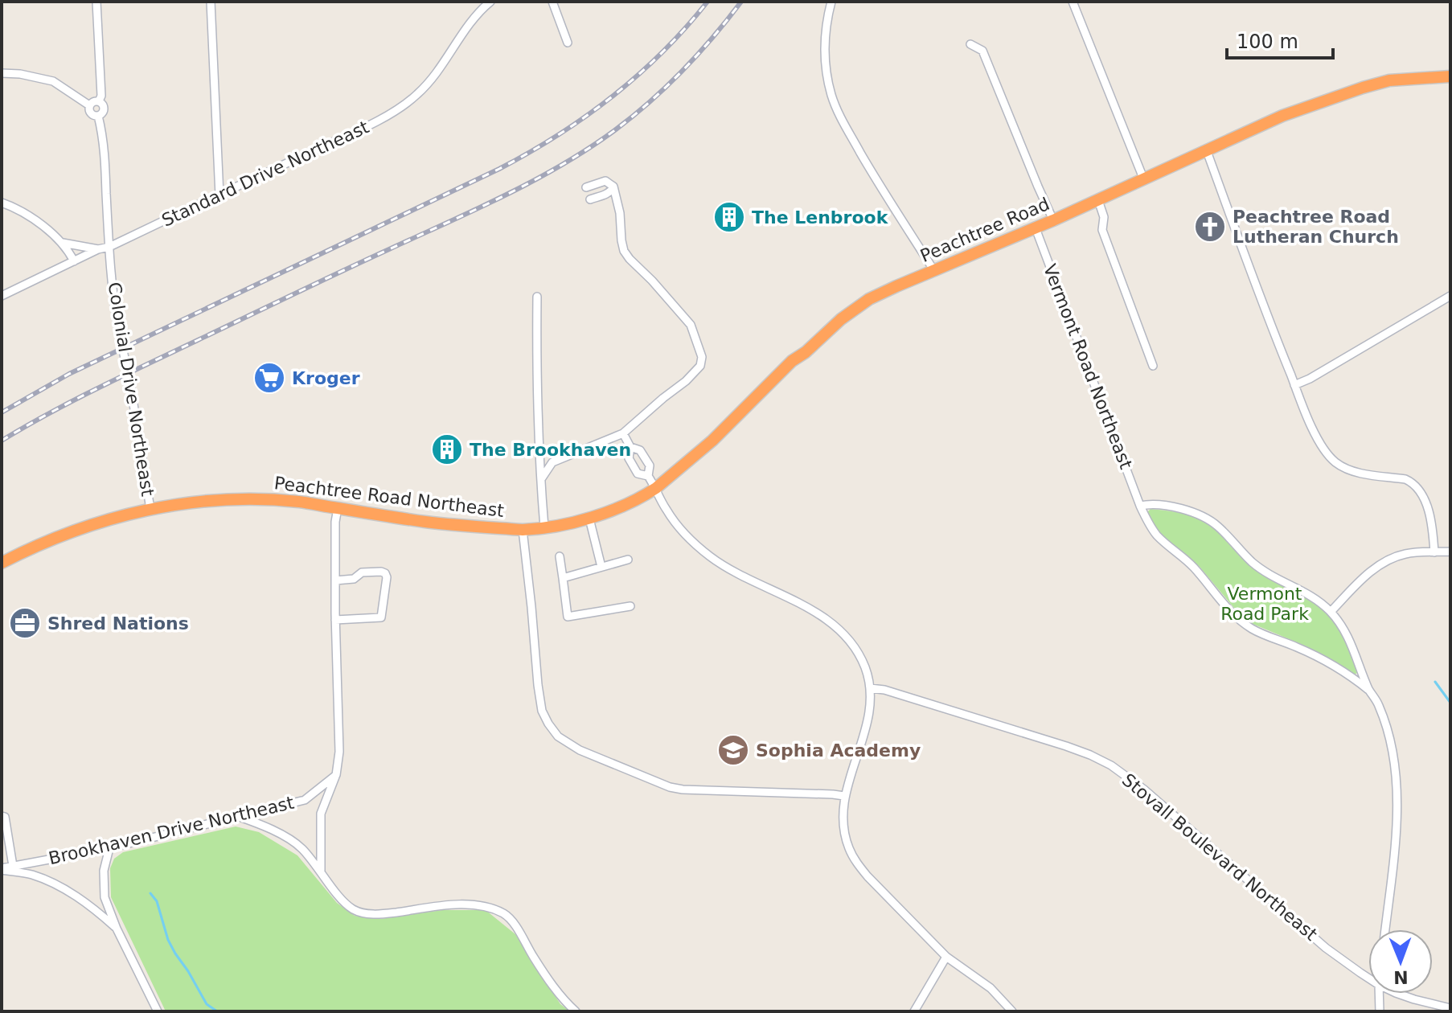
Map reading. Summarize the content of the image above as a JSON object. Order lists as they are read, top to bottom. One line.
{"streets":{"highway":["Peachtree Road","Peachtree Road Northeast"],"street":["Standard Drive Northeast","Vermont Road Northeast","Colonial Drive Northeast","Brookhaven Drive Northeast","Stovall Boulevard Northeast"]},"crossings":[["Standard Drive Northeast","Colonial Drive Northeast"],["Peachtree Road","Vermont Road Northeast"],["Peachtree Road","Peachtree Road Northeast"],["Colonial Drive Northeast","Peachtree Road Northeast"]],"parks":["Vermont Road Park"],"places":{"building":["The Lenbrook","The Brookhaven"],"church":["Peachtree Road Lutheran Church"],"supermarket":["Kroger"],"office":["Shred Nations"],"school or university":["Sophia Academy"]},"scale_bar":"100 m","north":"bottom"}
